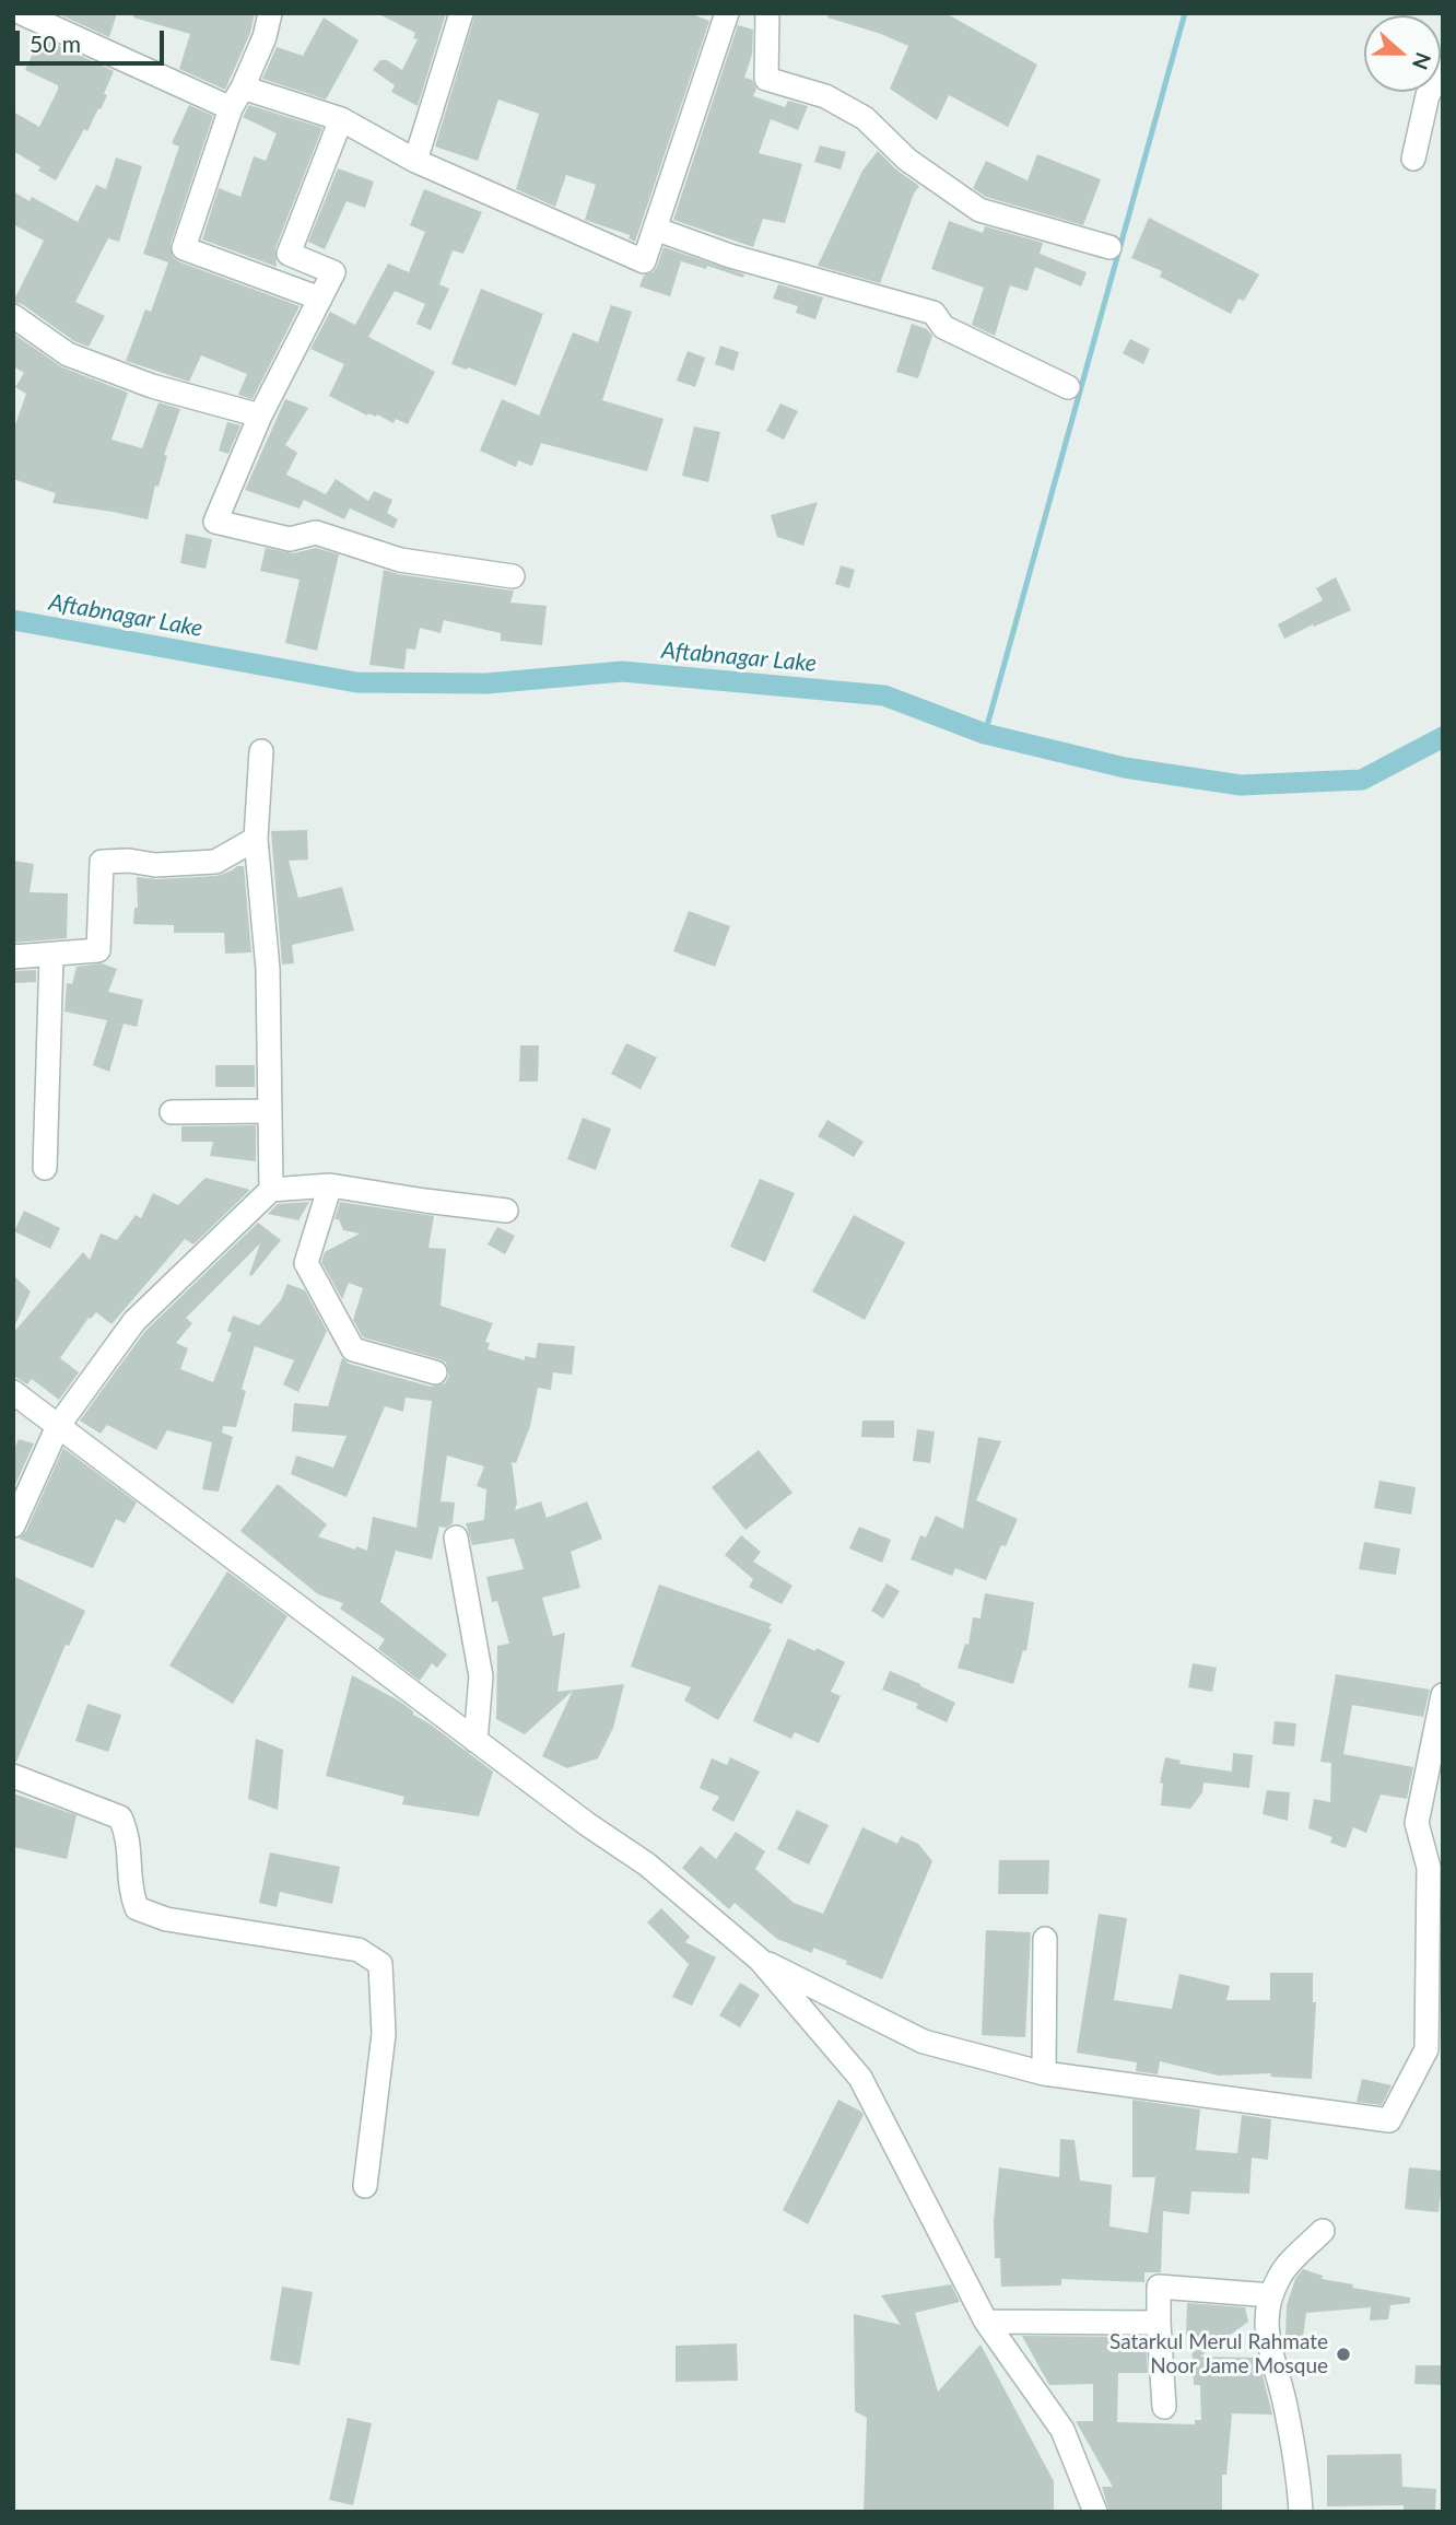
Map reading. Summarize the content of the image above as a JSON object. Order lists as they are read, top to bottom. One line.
{"water":["Aftabnagar Lake"],"places":["Satarkul Merul Rahmate Noor Jame Mosque"],"scale_bar":"50 m","north":"right"}
